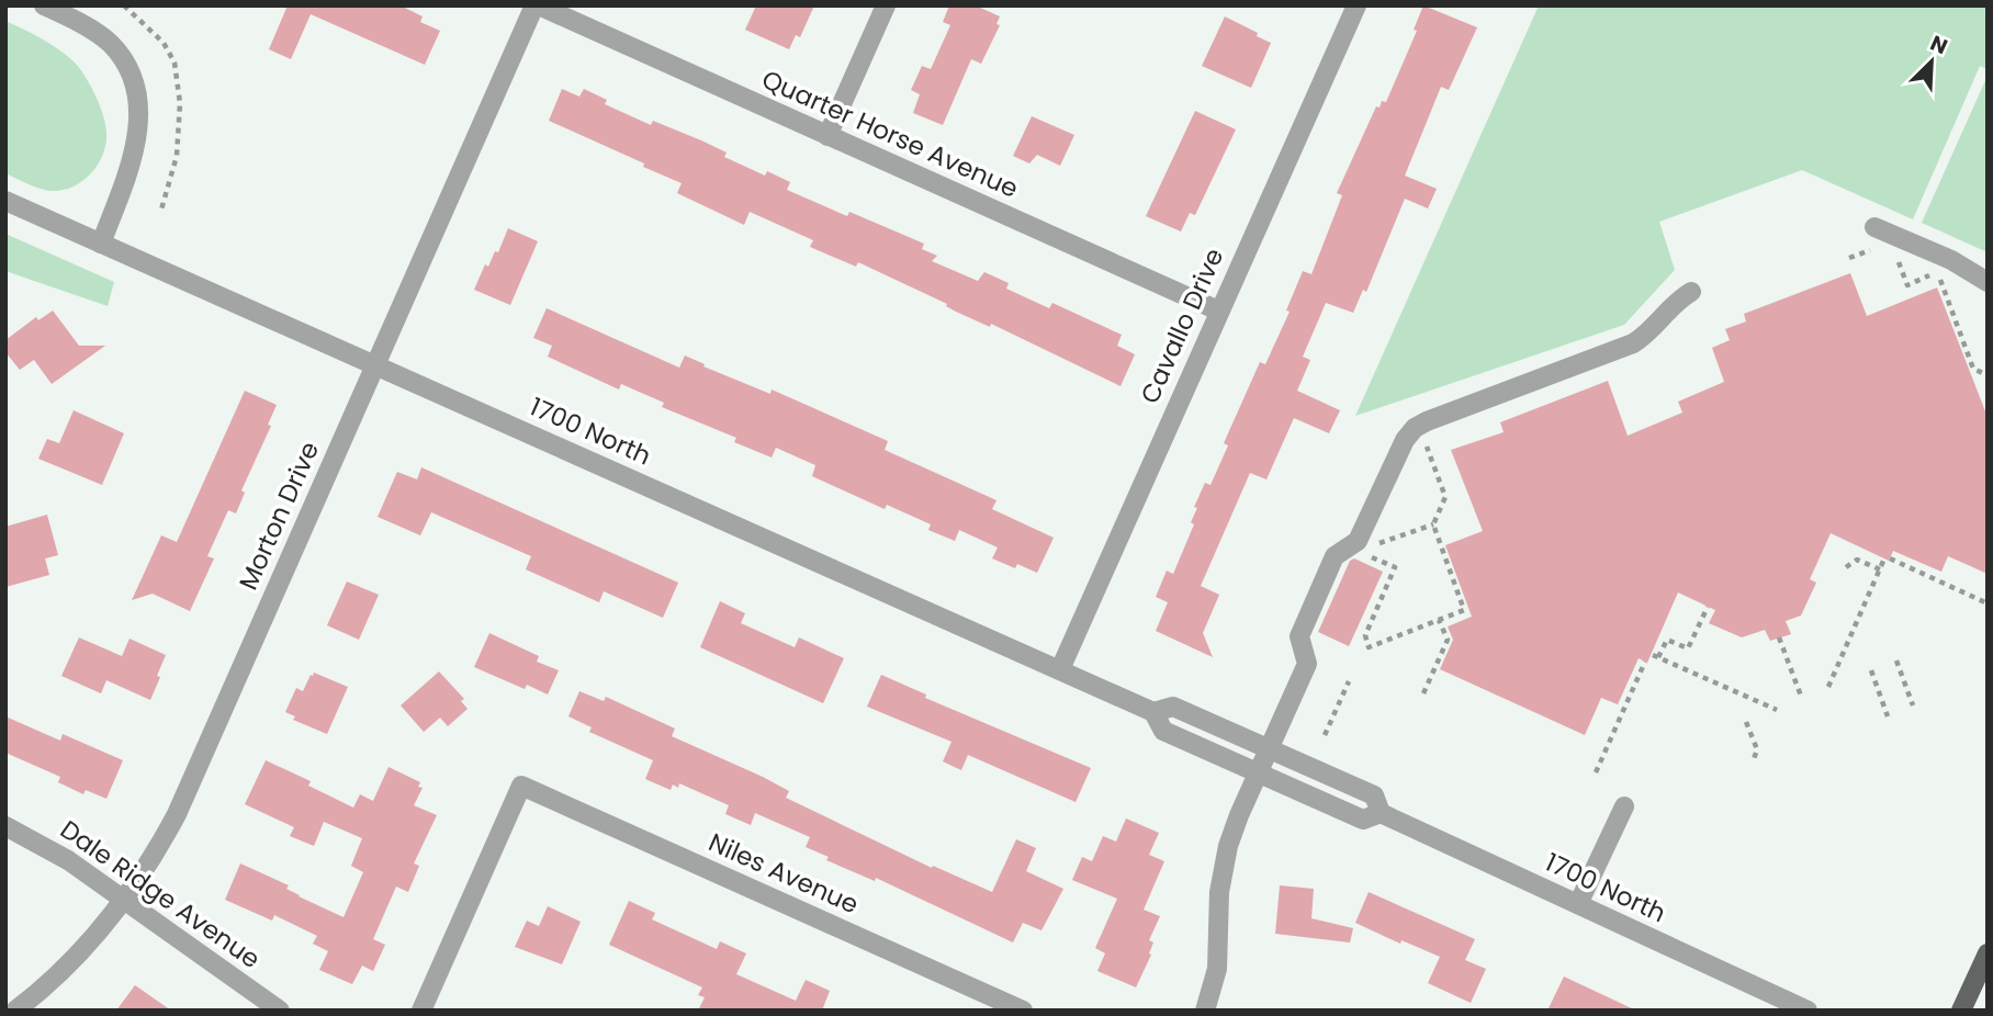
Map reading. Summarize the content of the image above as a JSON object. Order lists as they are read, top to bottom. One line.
{"streets":{"street":["Quarter Horse Avenue","Cavallo Drive","1700 North","Morton Drive","Niles Avenue","Dale Ridge Avenue"]},"crossings":[["Quarter Horse Avenue","Cavallo Drive"],["Quarter Horse Avenue","Morton Drive"],["Cavallo Drive","1700 North"],["1700 North","Morton Drive"],["Morton Drive","Dale Ridge Avenue"]],"north":"top right"}
